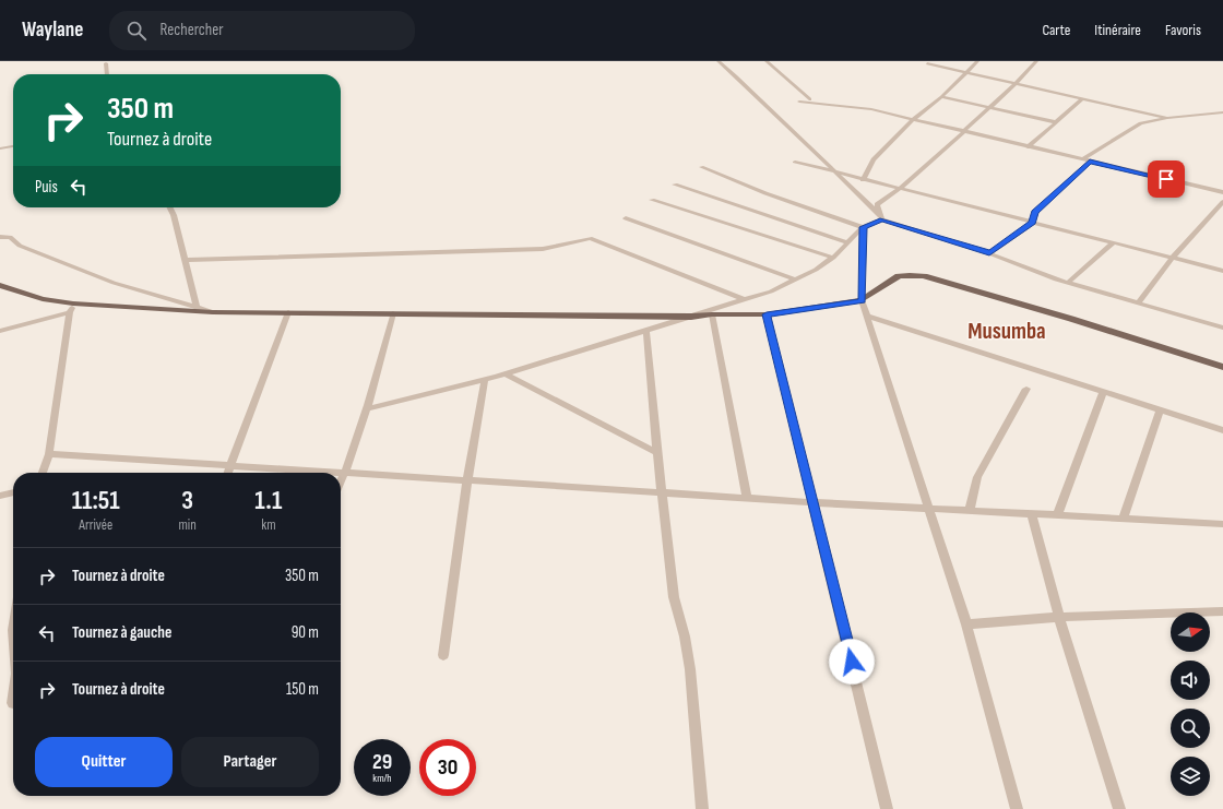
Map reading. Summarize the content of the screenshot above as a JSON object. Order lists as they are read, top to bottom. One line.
{"districts":["Musumba"],"north":"right","page":{"header":"Waylane","search":"Rechercher","nav":["Carte","Itinéraire","Favoris"],"turn":["350 m","Tournez à droite"],"then":"Puis","eta":["11:51","Arrivée","3","min","1.1","km"],"list":[{"name":"Tournez à droite","value":"350 m"},{"name":"Tournez à gauche","value":"90 m"},{"name":"Tournez à droite","value":"150 m"}],"buttons":["Quitter","Partager"],"speed":"29 km/h","limit":"30"}}
